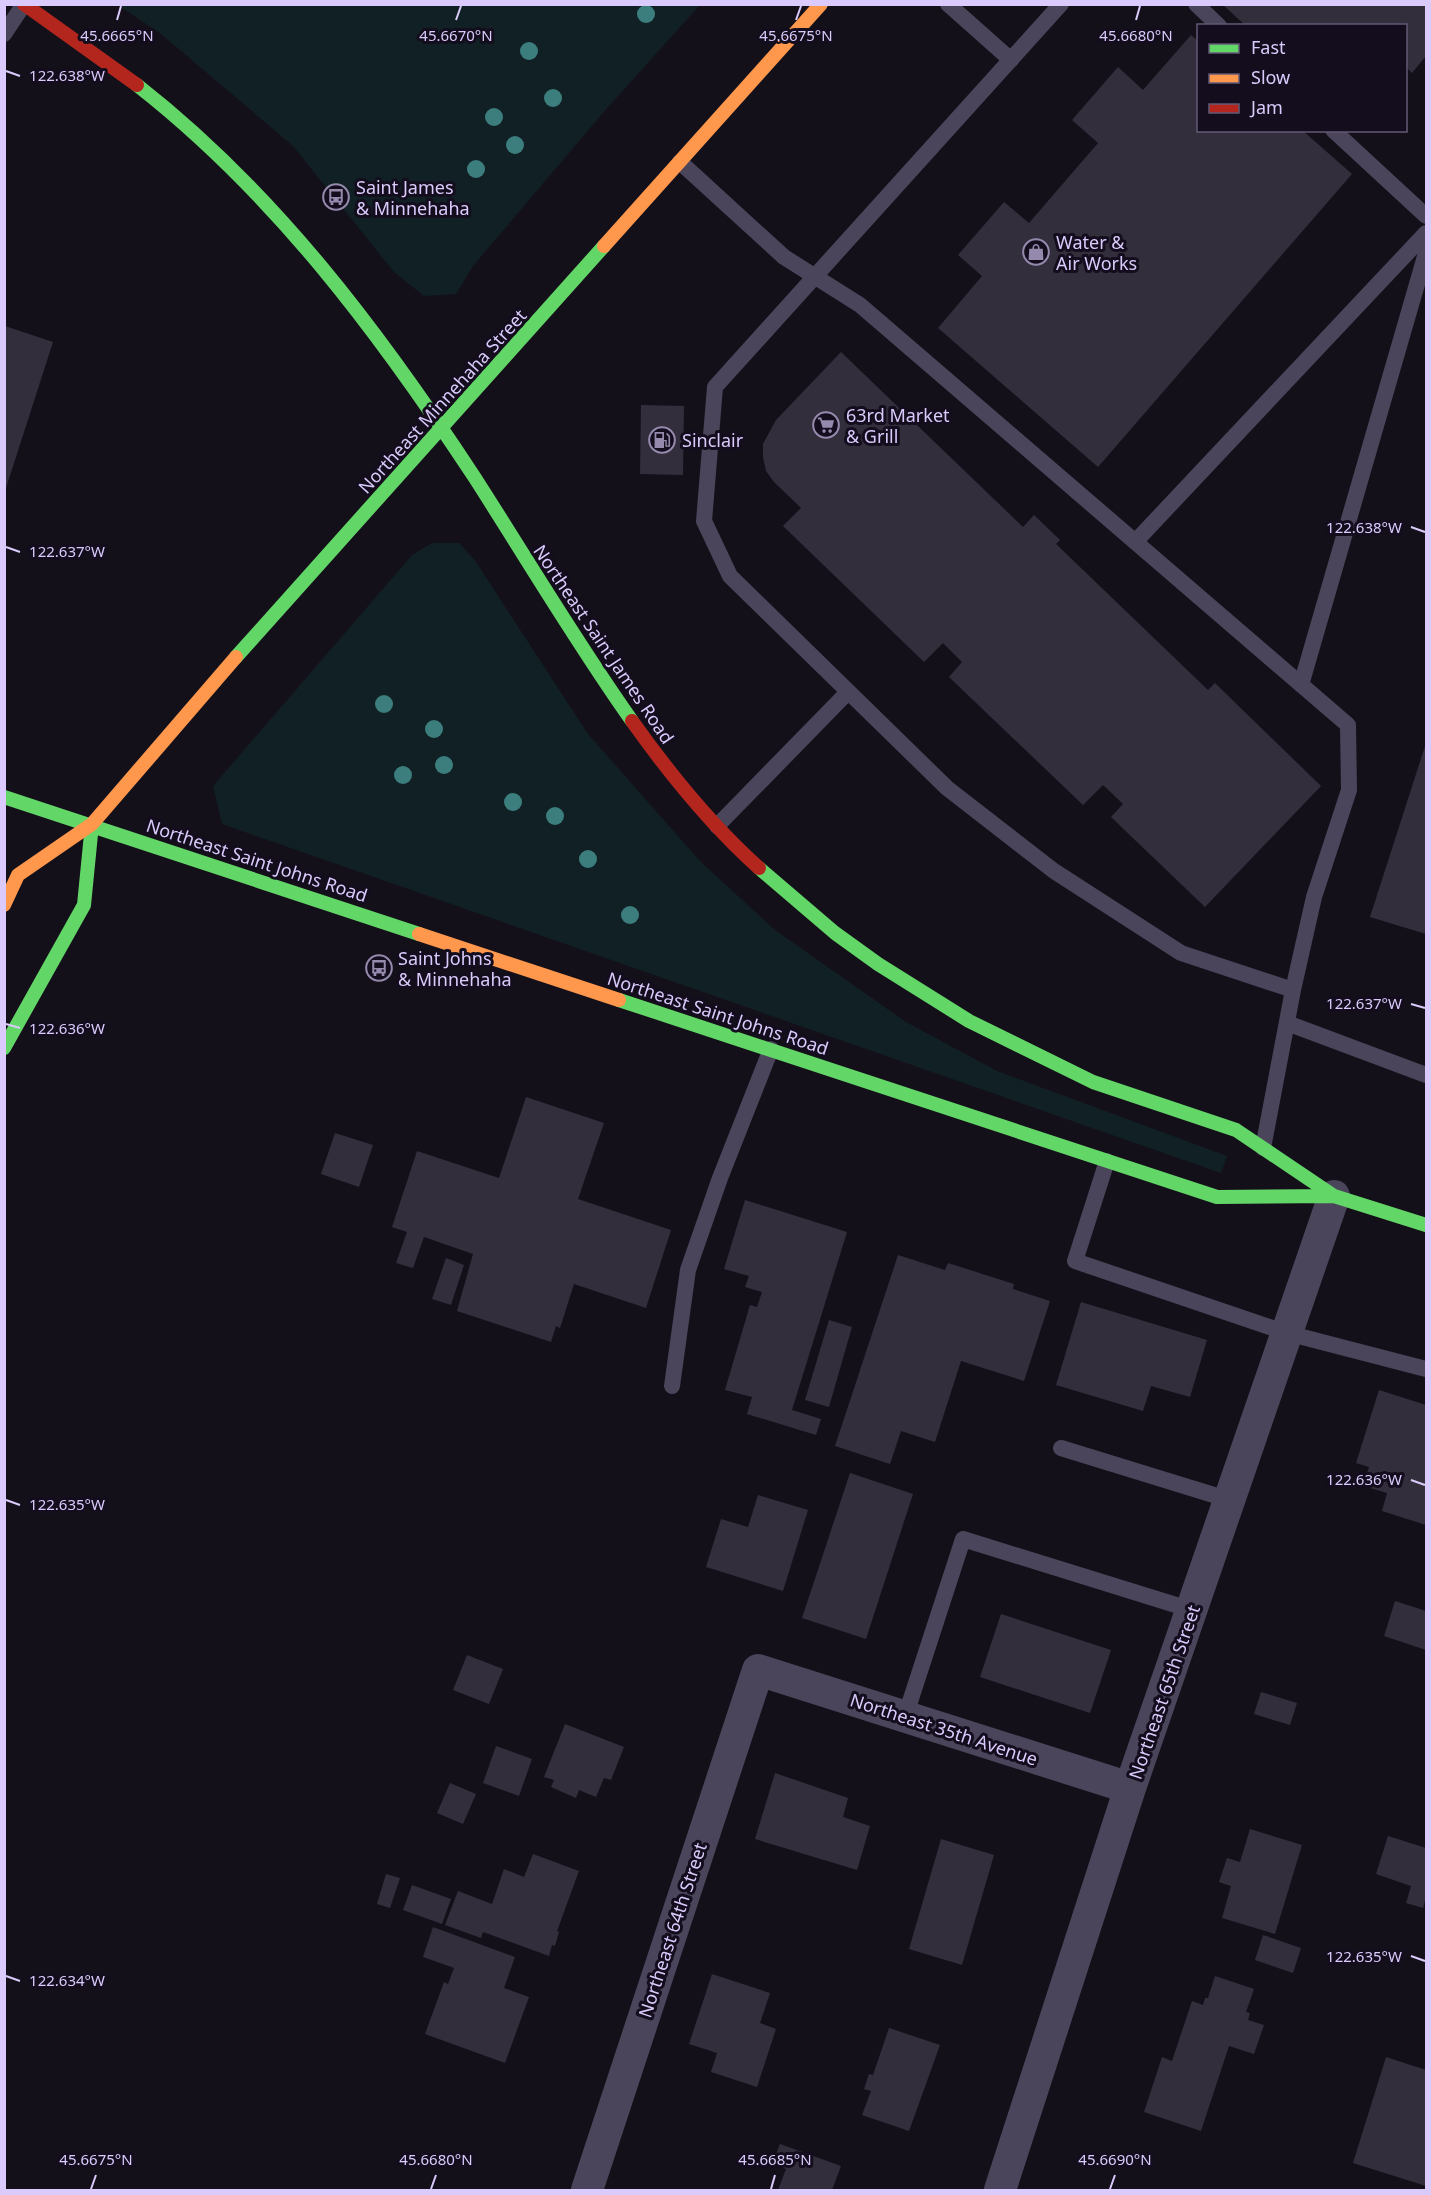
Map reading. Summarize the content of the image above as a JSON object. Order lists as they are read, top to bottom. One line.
{"streets":{"main road":["Northeast Minnehaha Street","Northeast Saint James Road","Northeast Saint Johns Road"],"street":["Northeast 65th Street","Northeast 35th Avenue","Northeast 64th Street"]},"crossings":[["Northeast Minnehaha Street","Northeast Saint James Road"],["Northeast Minnehaha Street","Northeast Saint Johns Road"],["Northeast Saint James Road","Northeast Saint Johns Road"],["Northeast Saint James Road","Northeast 65th Street"],["Northeast Saint Johns Road","Northeast 65th Street"],["Northeast 65th Street","Northeast 35th Avenue"],["Northeast 35th Avenue","Northeast 64th Street"]],"places":{"bus stop":["Saint James & Minnehaha","Saint Johns & Minnehaha"],"shop":["Water & Air Works"],"supermarket":["63rd Market & Grill"],"fuel station":["Sinclair"]},"legend":["Fast","Slow","Jam"],"coordinates":["45.6665°N","45.6670°N","45.6675°N","45.6680°N","122.638°W","122.637°W","122.636°W","122.635°W","122.634°W","45.6685°N","45.6690°N"]}
